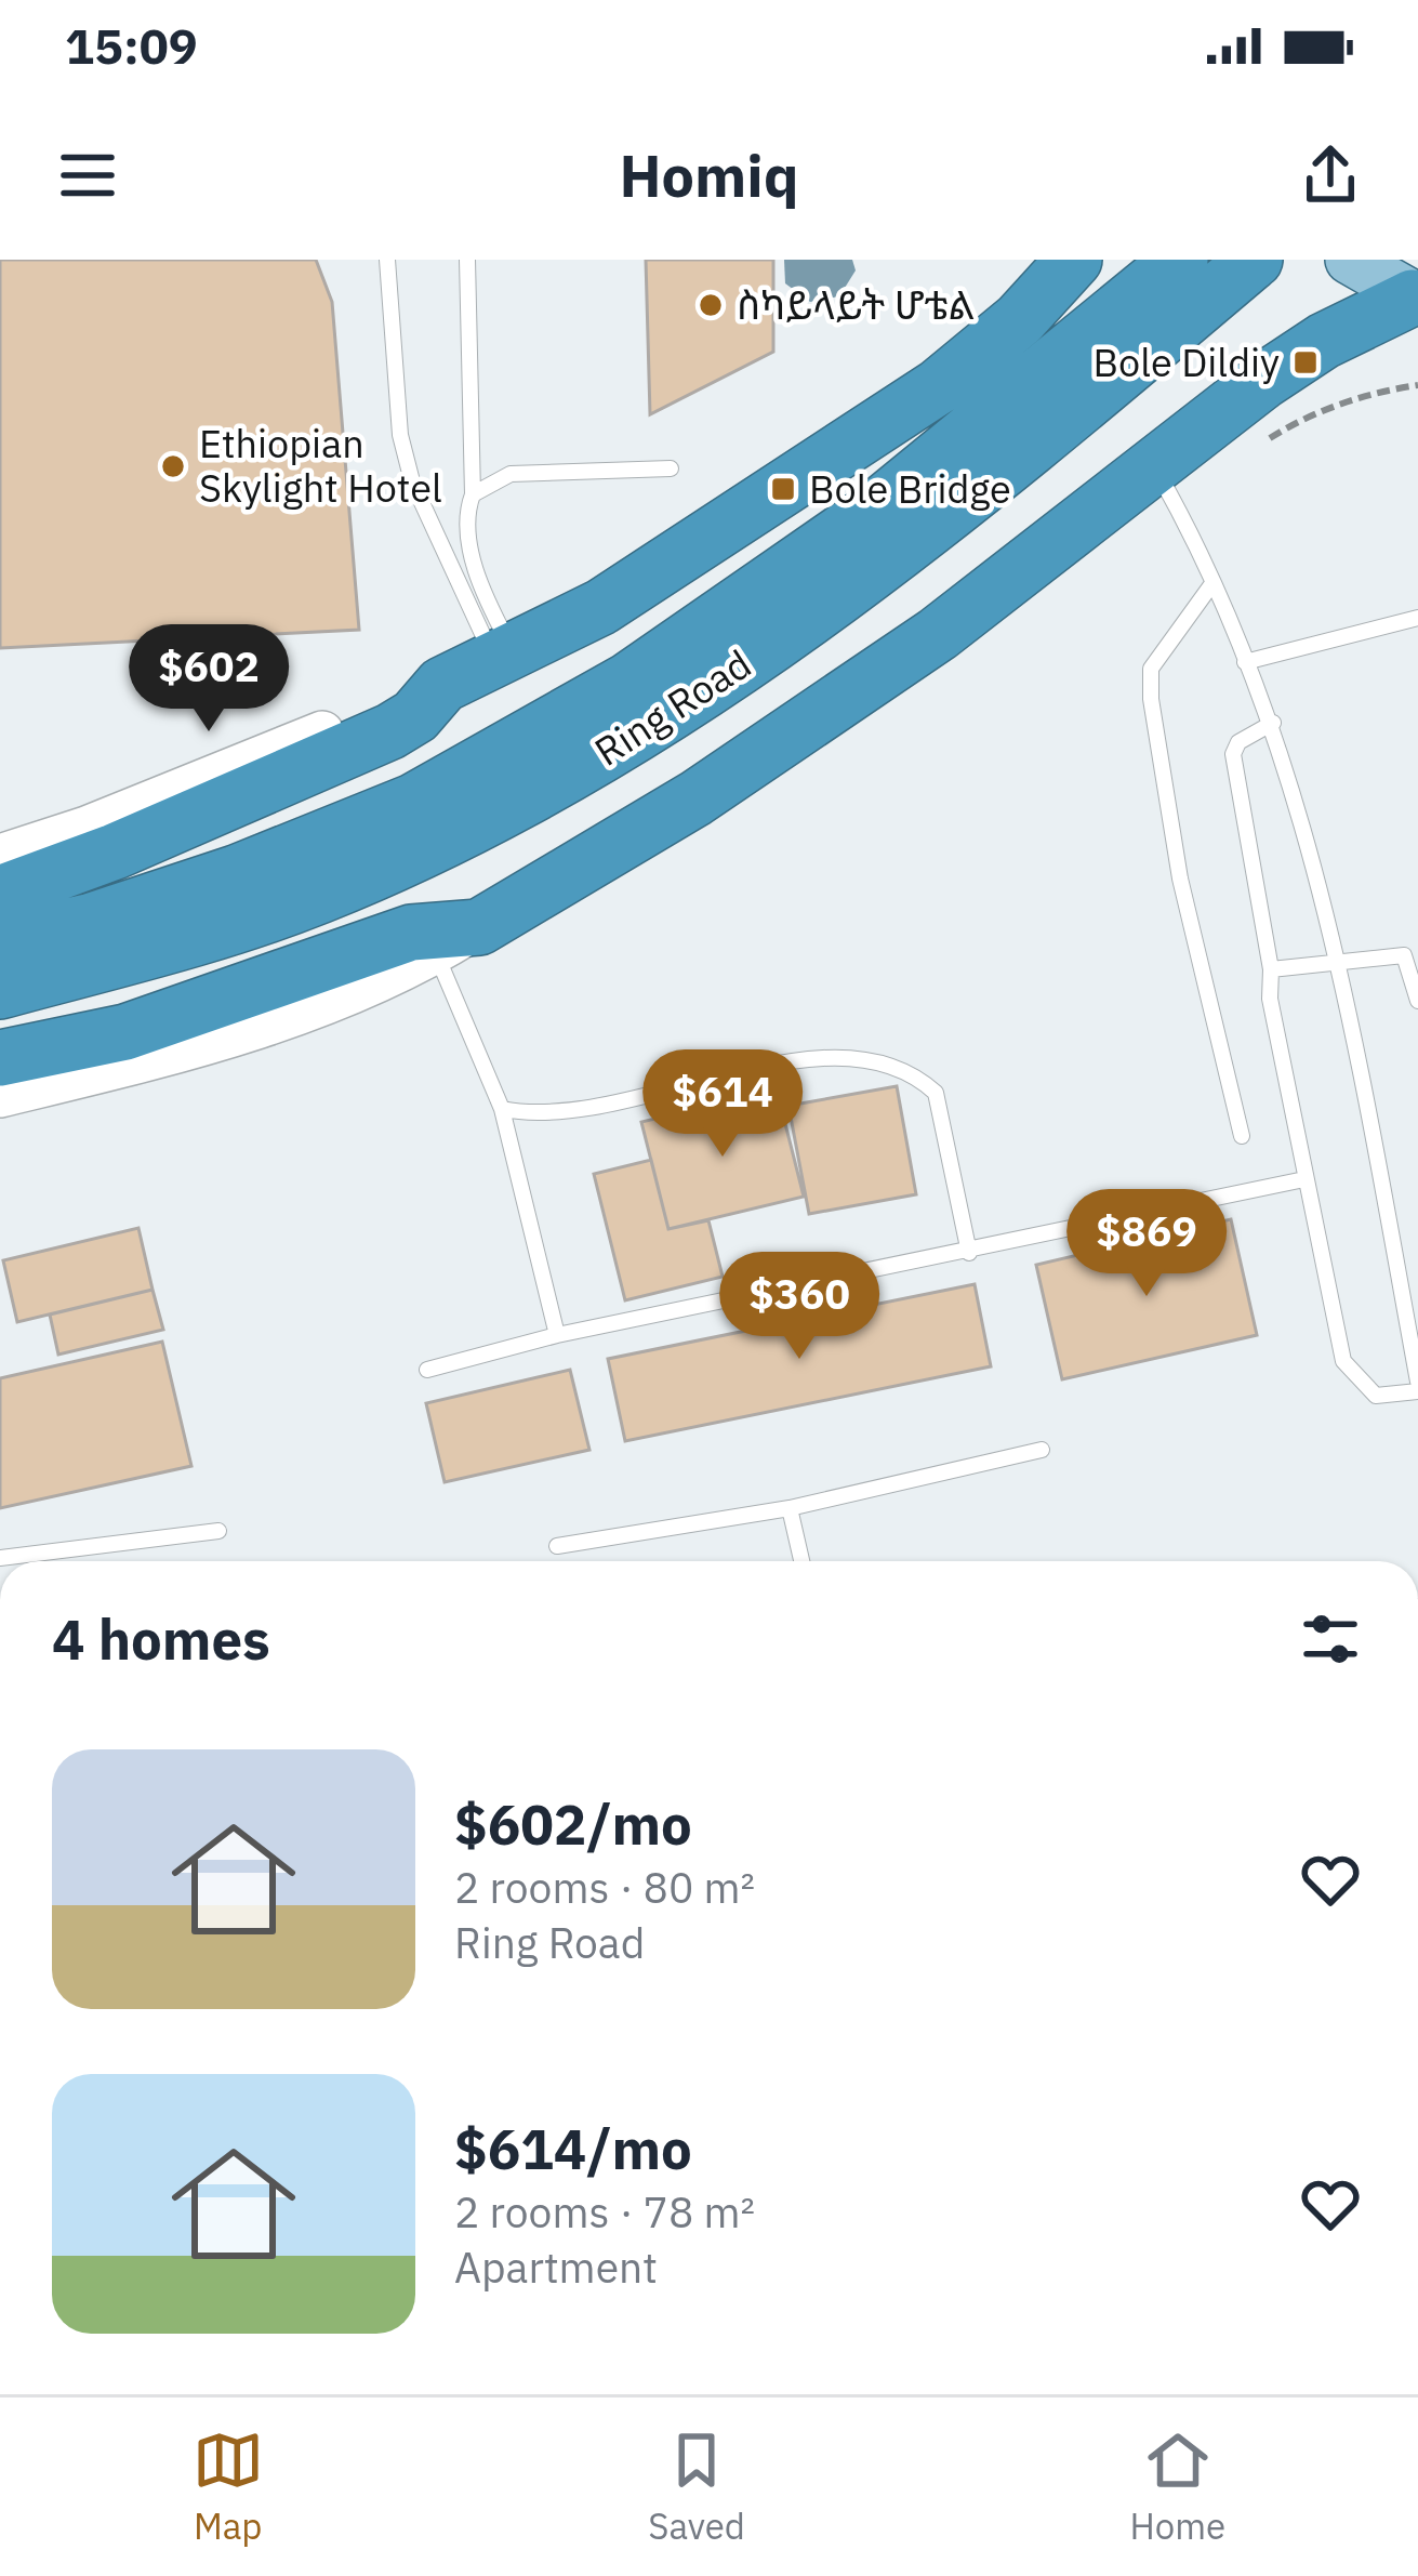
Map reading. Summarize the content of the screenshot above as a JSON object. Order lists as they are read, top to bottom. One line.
{"streets":{"highway":["Ring Road"]},"places":{"other":["ስካይላይት ሆቴል","Ethiopian Skylight Hotel"],"transit":["Bole Dildiy","Bole Bridge"]},"page":{"status":"15:09","header":"Homiq","price":["$602","$614","$869","$360"],"heading":"4 homes","list":[{"name":"$602/mo","note":"2 rooms · 80 m² · Ring Road"},{"name":"$614/mo","note":"2 rooms · 78 m² · Apartment"}],"tabs":["Map","Saved","Home"]}}
